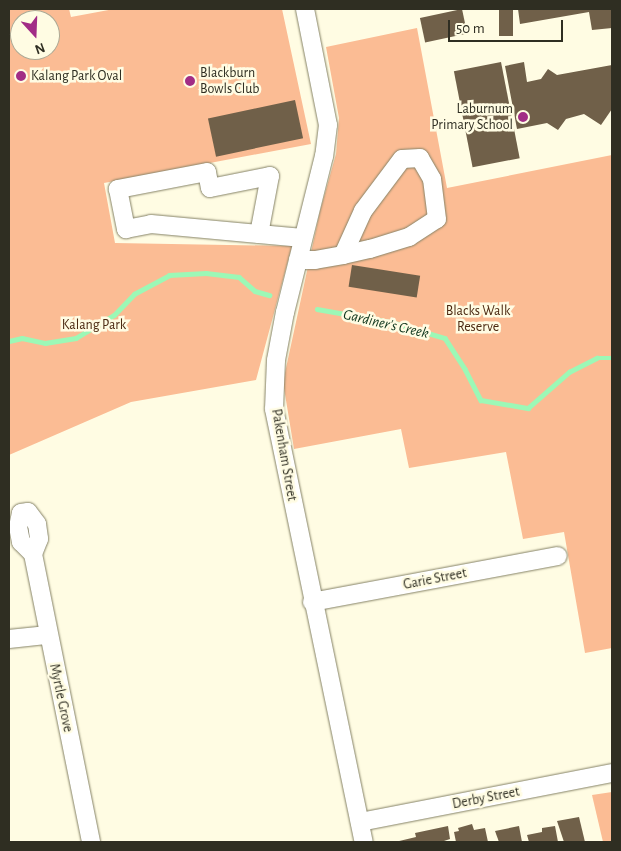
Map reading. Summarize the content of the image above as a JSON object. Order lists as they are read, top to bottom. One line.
{"streets":{"street":["Pakenham Street","Garie Street","Myrtle Grove","Derby Street"]},"crossings":[["Pakenham Street","Garie Street"],["Pakenham Street","Derby Street"]],"water":["Gardiner's Creek"],"parks":["Blacks Walk Reserve","Kalang Park"],"places":["Kalang Park Oval","Blackburn Bowls Club","Laburnum Primary School"],"scale_bar":"50 m","north":"bottom"}
